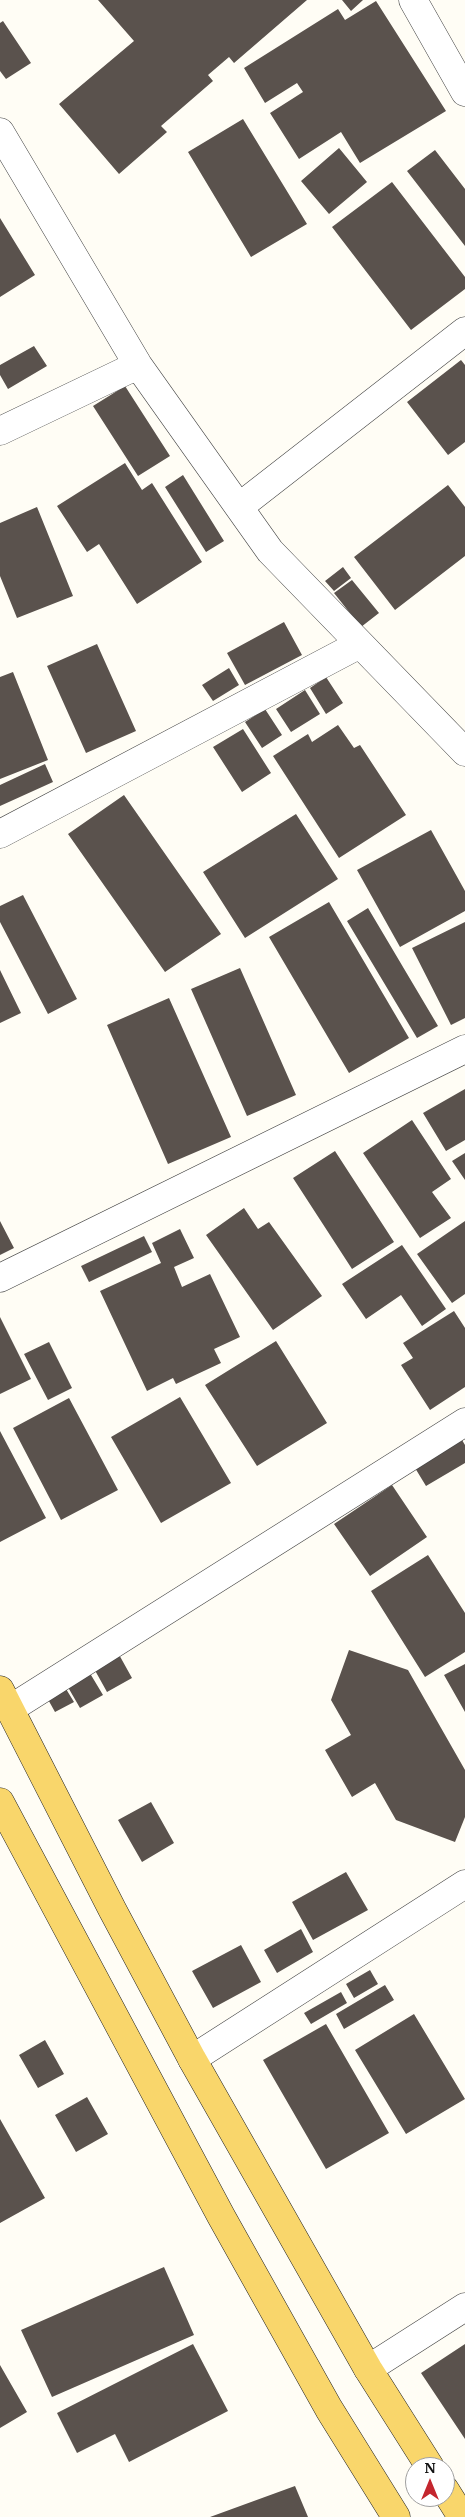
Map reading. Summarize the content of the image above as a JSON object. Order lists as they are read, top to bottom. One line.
{"north":"top"}
